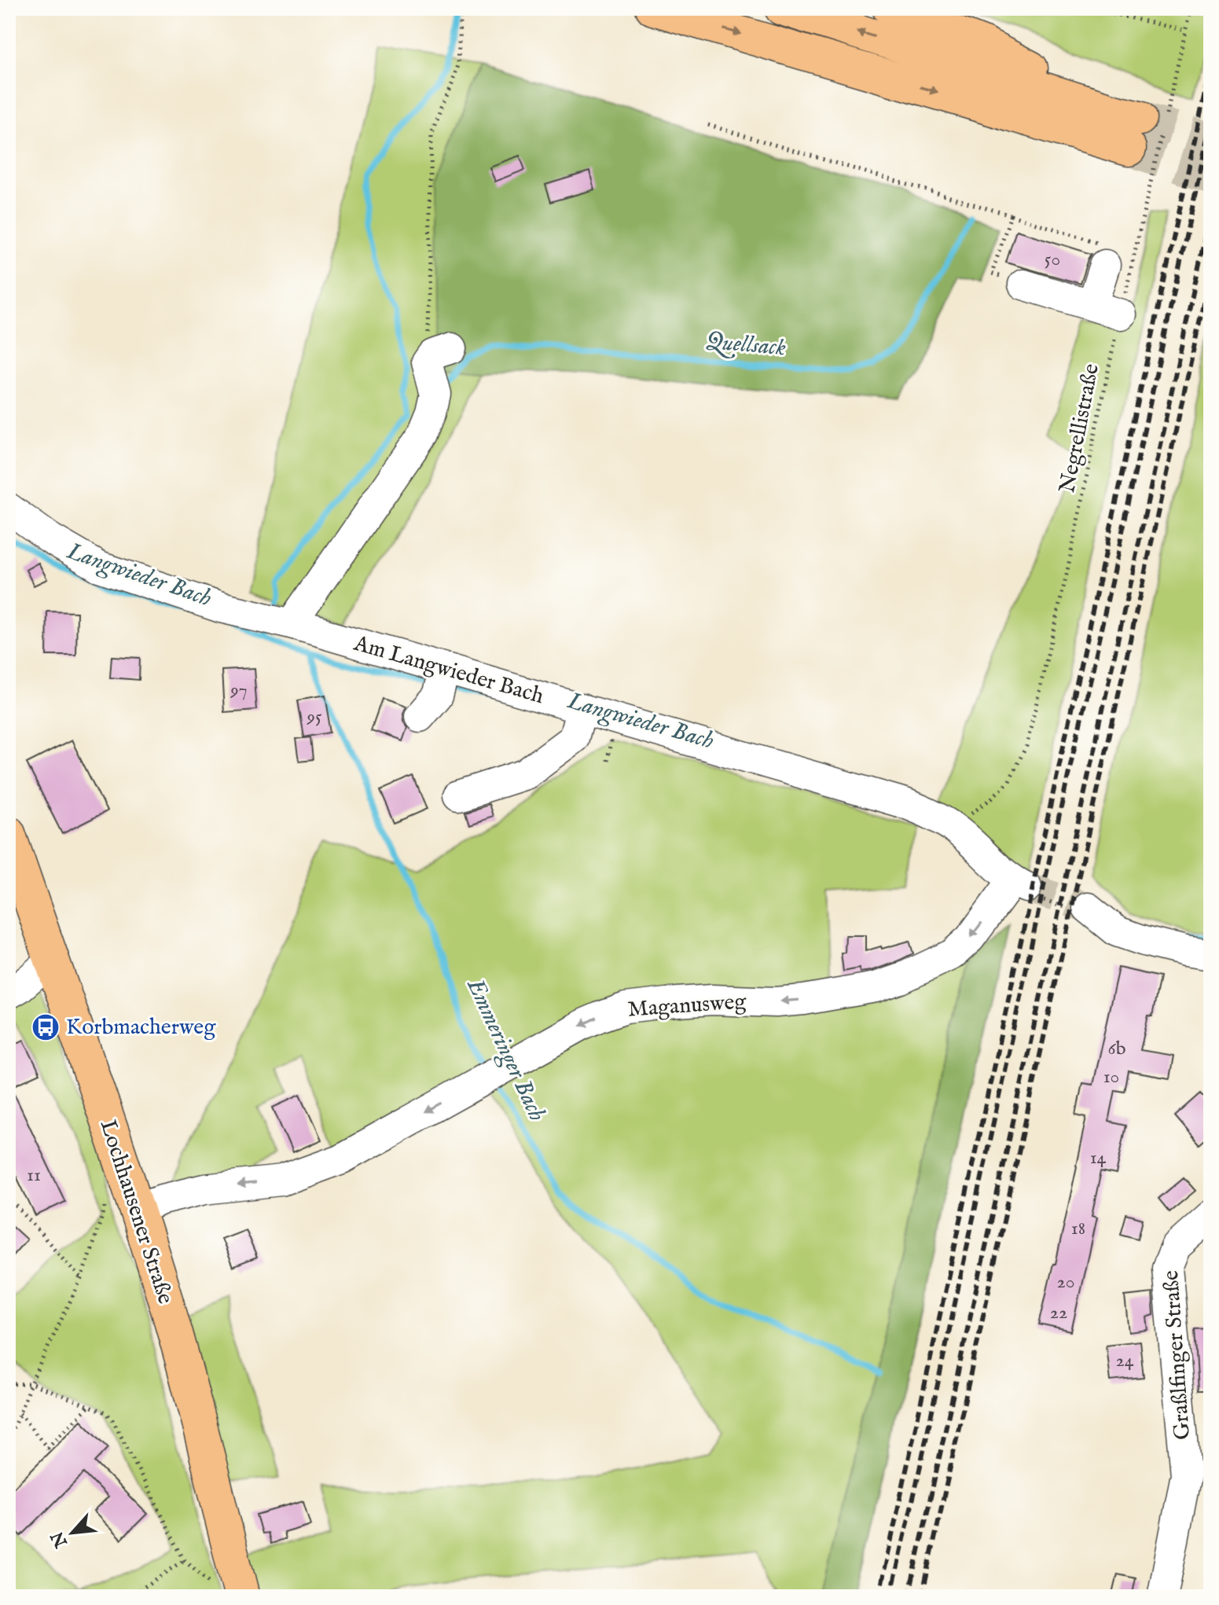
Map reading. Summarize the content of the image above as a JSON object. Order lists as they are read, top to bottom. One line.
{"streets":{"main road":["Lochhausener Straße"],"street":["Am Langwieder Bach","Maganusweg","Graßlfinger Straße"],"path":["Negrellistraße"]},"crossings":[["Negrellistraße","Am Langwieder Bach"],["Am Langwieder Bach","Maganusweg"],["Maganusweg","Lochhausener Straße"]],"one_way":["Maganusweg"],"water":["Quellsack","Langwieder Bach","Emmeringer Bach"],"places":{"bus stop":["Korbmacherweg"]},"house_numbers":["50","97","95","6b","10","14","11","18","20","22","24"],"north":"bottom left"}
